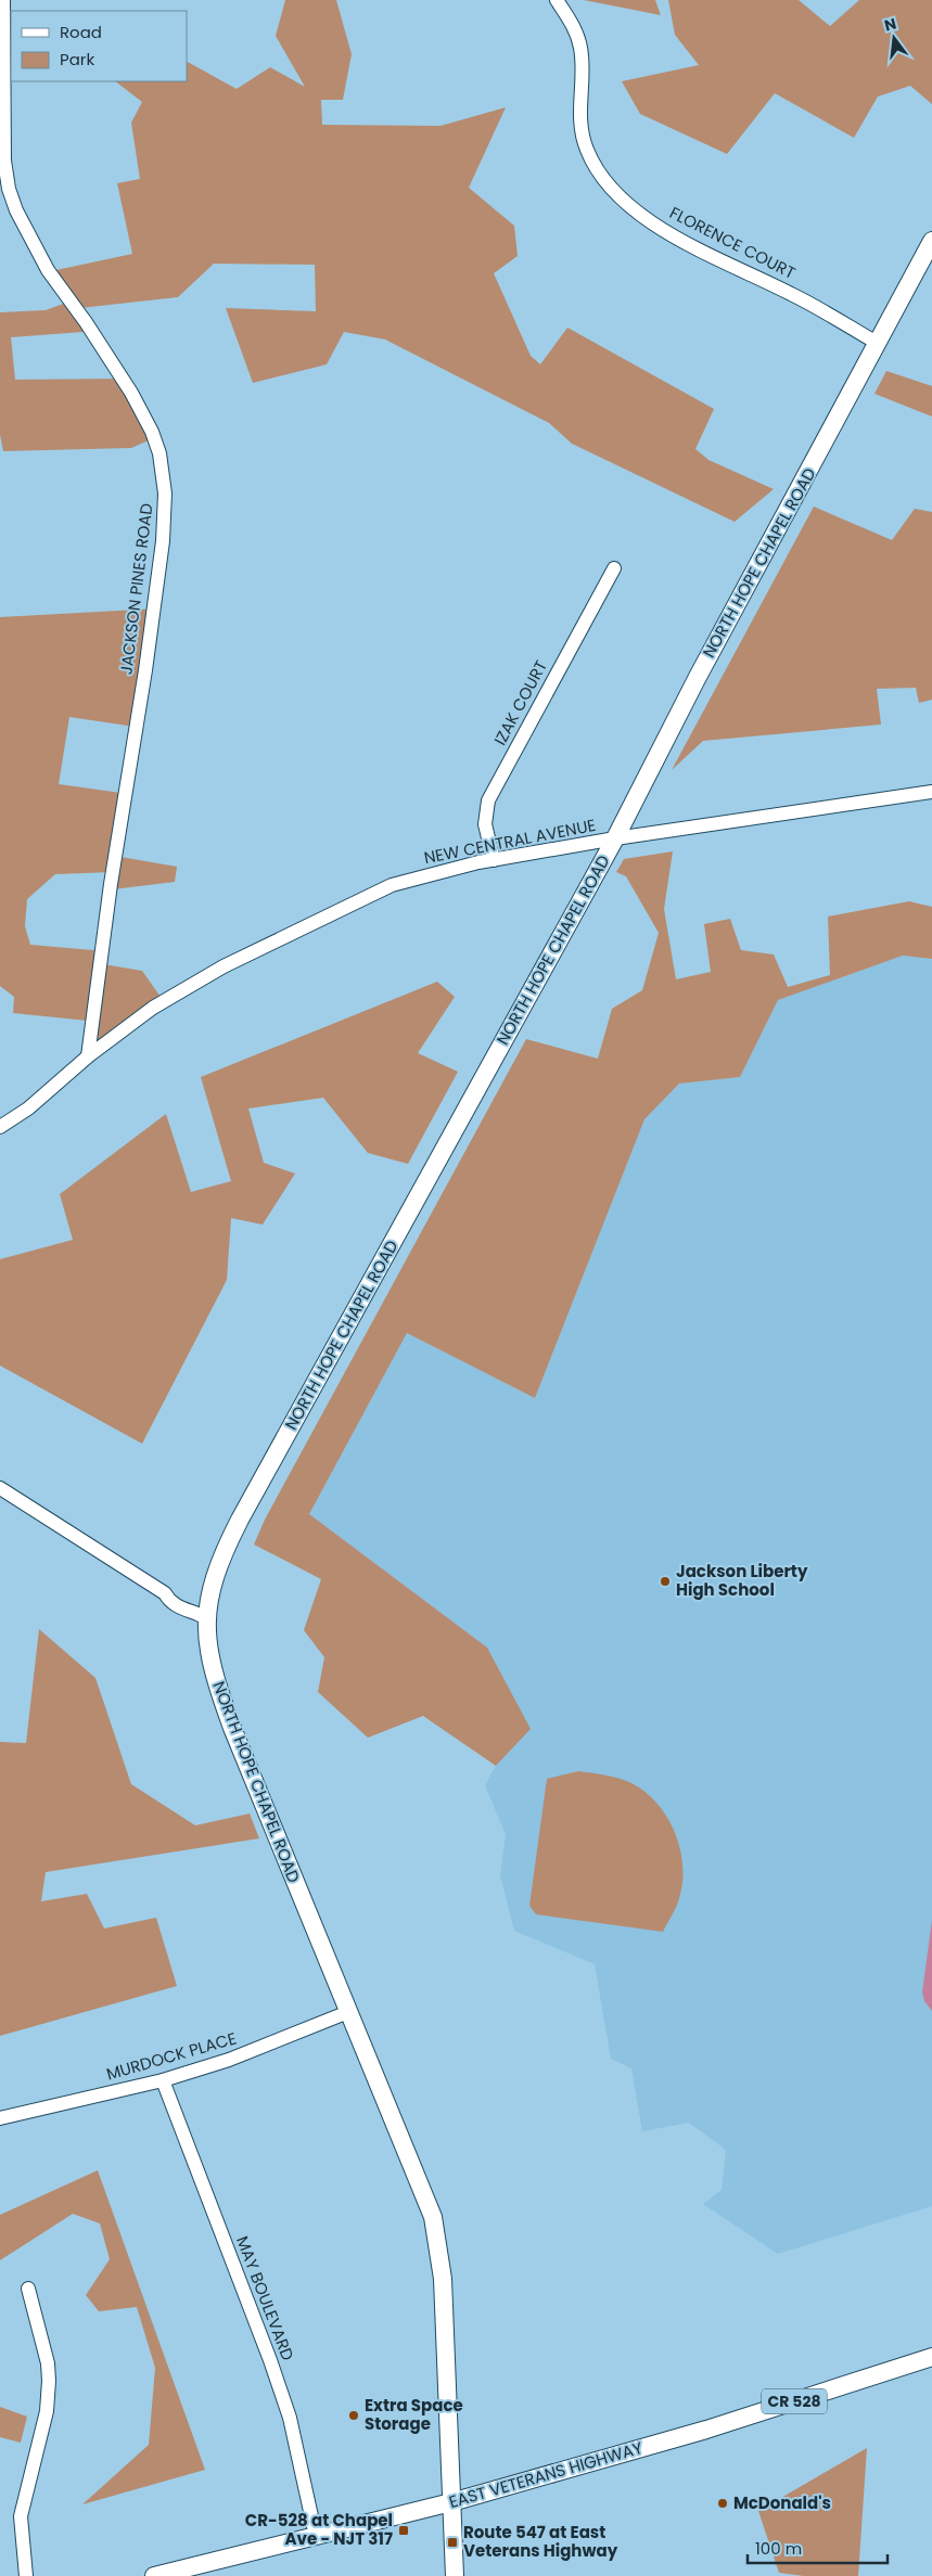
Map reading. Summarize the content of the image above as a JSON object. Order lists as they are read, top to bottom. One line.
{"streets":{"main road":["NORTH HOPE CHAPEL ROAD","CR 528","EAST VETERANS HIGHWAY"],"street":["FLORENCE COURT","JACKSON PINES ROAD","IZAK COURT","NEW CENTRAL AVENUE","MURDOCK PLACE","MAY BOULEVARD"]},"crossings":[["FLORENCE COURT","NORTH HOPE CHAPEL ROAD"],["NORTH HOPE CHAPEL ROAD","NEW CENTRAL AVENUE"],["NORTH HOPE CHAPEL ROAD","MURDOCK PLACE"],["NORTH HOPE CHAPEL ROAD","EAST VETERANS HIGHWAY"],["JACKSON PINES ROAD","NEW CENTRAL AVENUE"],["IZAK COURT","NEW CENTRAL AVENUE"],["MURDOCK PLACE","MAY BOULEVARD"],["MAY BOULEVARD","EAST VETERANS HIGHWAY"]],"places":{"other":["Jackson Liberty High School","Extra Space Storage","McDonald's"],"transit":["CR-528 at Chapel Ave - NJT 317","Route 547 at East Veterans Highway"]},"legend":["Road","Park"],"scale_bar":"100 m","north":"top"}
